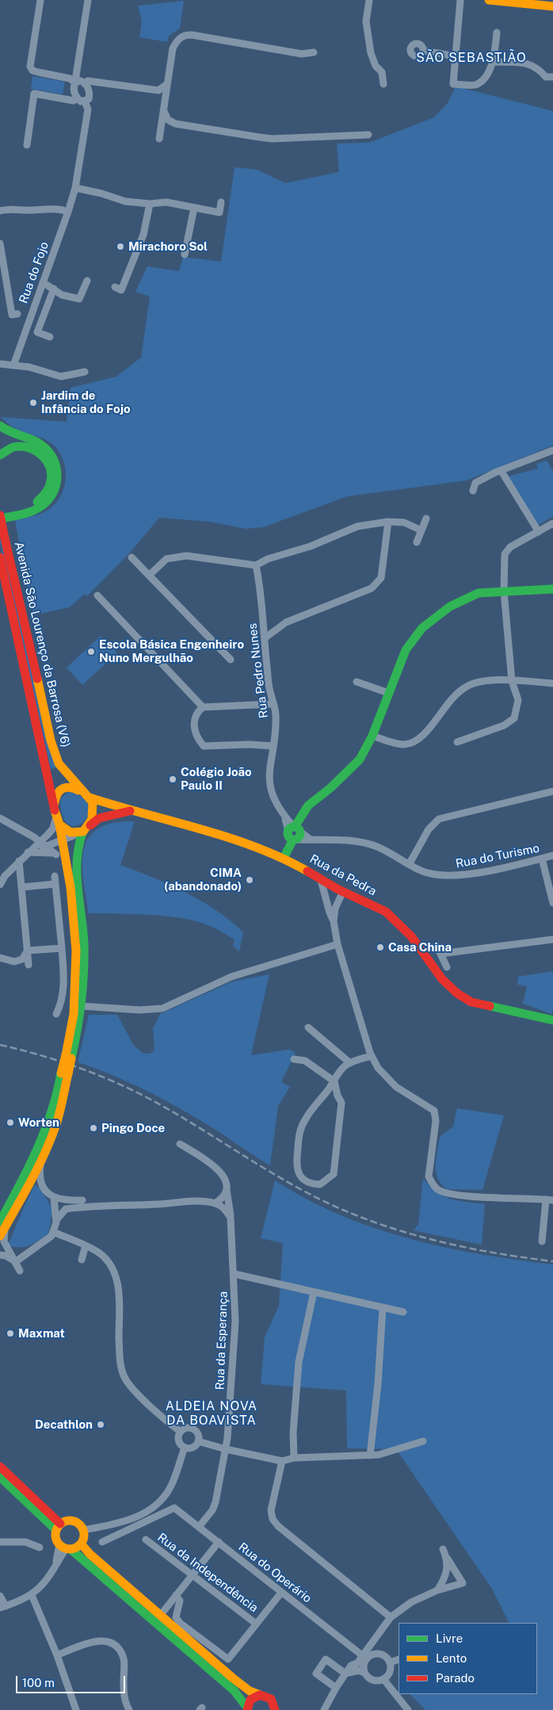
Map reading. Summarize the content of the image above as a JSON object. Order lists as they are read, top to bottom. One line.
{"streets":{"main road":["Avenida São Lourenço da Barrosa (V6)","Rua da Pedra"],"street":["Rua do Fojo","Rua Pedro Nunes","Rua do Turismo","Rua da Esperança","Rua da Independência","Rua do Operário"]},"crossings":[["Avenida São Lourenço da Barrosa (V6)","Rua da Pedra"],["Rua Pedro Nunes","Rua do Turismo"],["Rua da Esperança","Rua do Operário"]],"districts":["SÃO SEBASTIÃO","ALDEIA NOVA DA BOAVISTA"],"places":["Mirachoro Sol","Jardim de Infância do Fojo","Escola Básica Engenheiro Nuno Mergulhão","Colégio João Paulo II","CIMA (abandonado)","Casa China","Worten","Pingo Doce","Maxmat","Decathlon"],"legend":["Livre","Lento","Parado"],"scale_bar":"100 m"}
